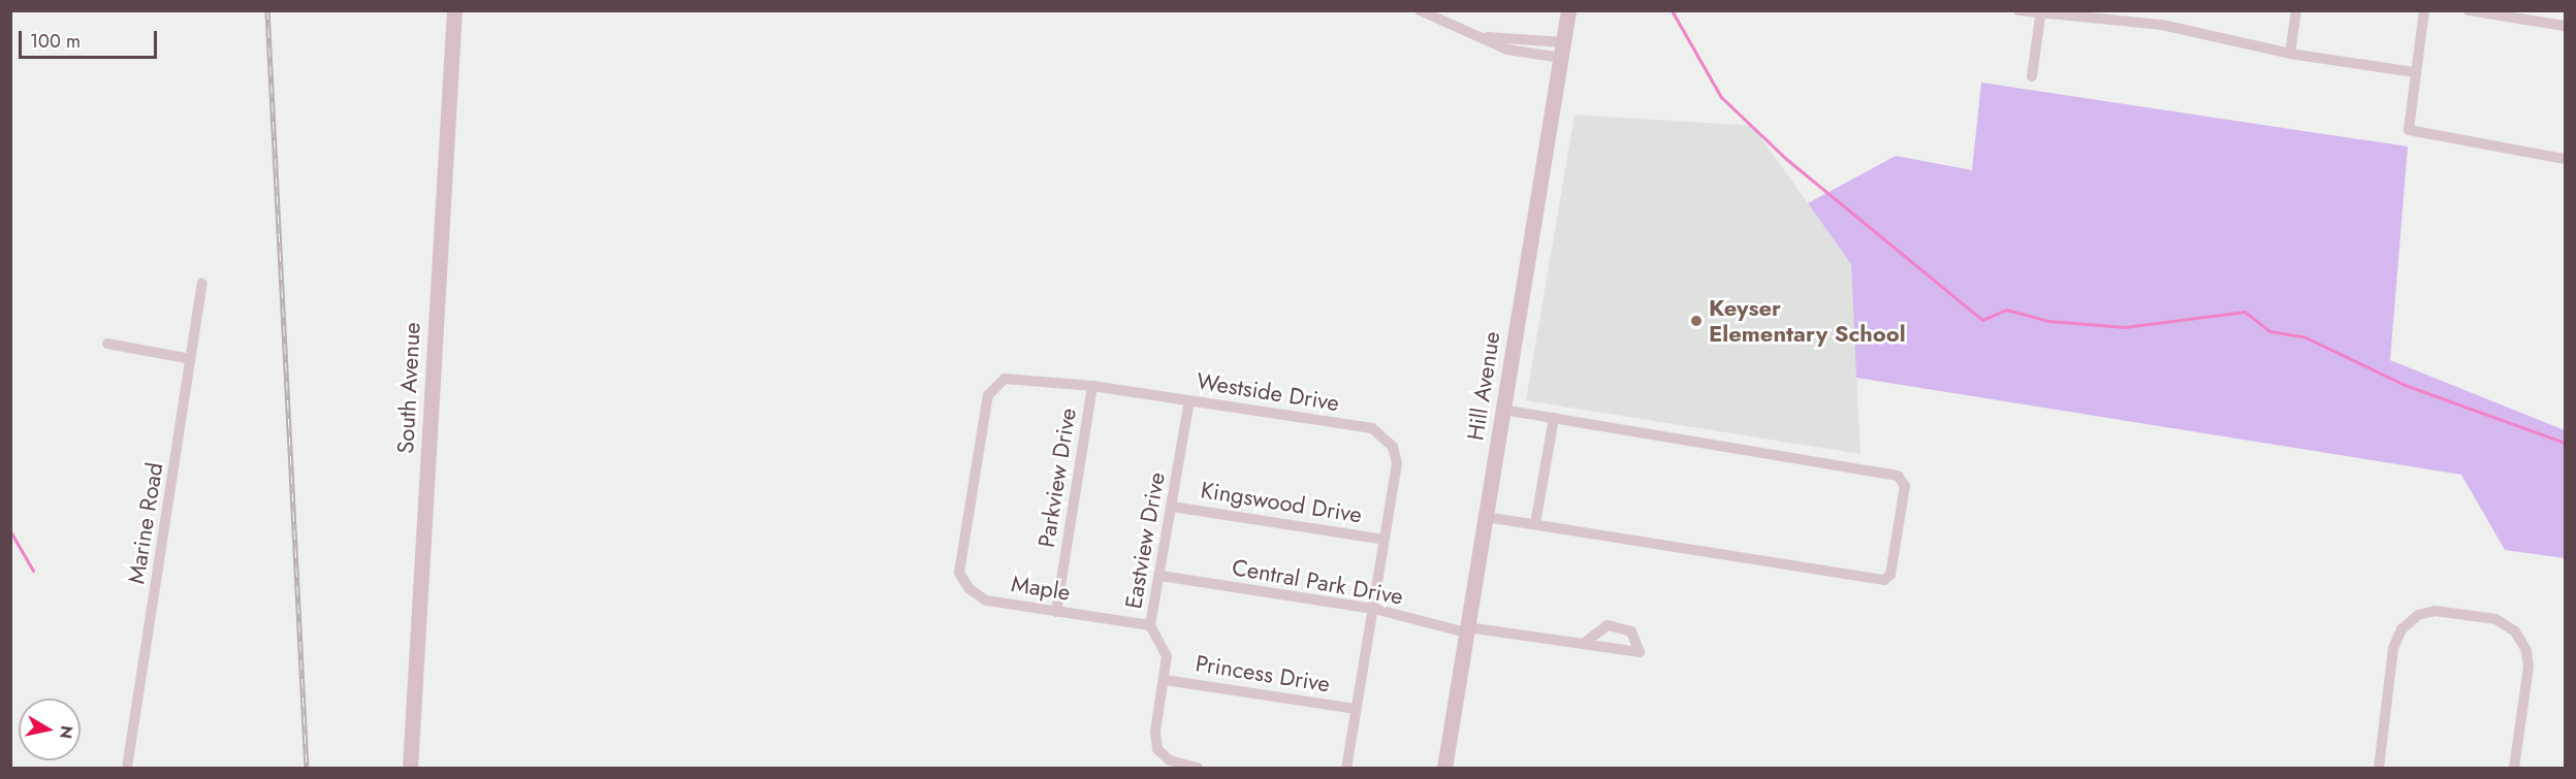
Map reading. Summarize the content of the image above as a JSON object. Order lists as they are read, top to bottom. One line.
{"streets":{"street":["Hill Avenue","South Avenue","Westside Drive","Parkview Drive","Kingswood Drive","Marine Road","Eastview Drive","Central Park Drive","Maple","Princess Drive"]},"crossings":[["Hill Avenue","Central Park Drive"],["Westside Drive","Parkview Drive"],["Westside Drive","Kingswood Drive"],["Westside Drive","Eastview Drive"],["Westside Drive","Central Park Drive"],["Westside Drive","Maple"],["Westside Drive","Princess Drive"],["Parkview Drive","Maple"],["Kingswood Drive","Eastview Drive"],["Eastview Drive","Central Park Drive"],["Eastview Drive","Maple"],["Eastview Drive","Princess Drive"]],"places":["Keyser Elementary School"],"scale_bar":"100 m","north":"right"}
